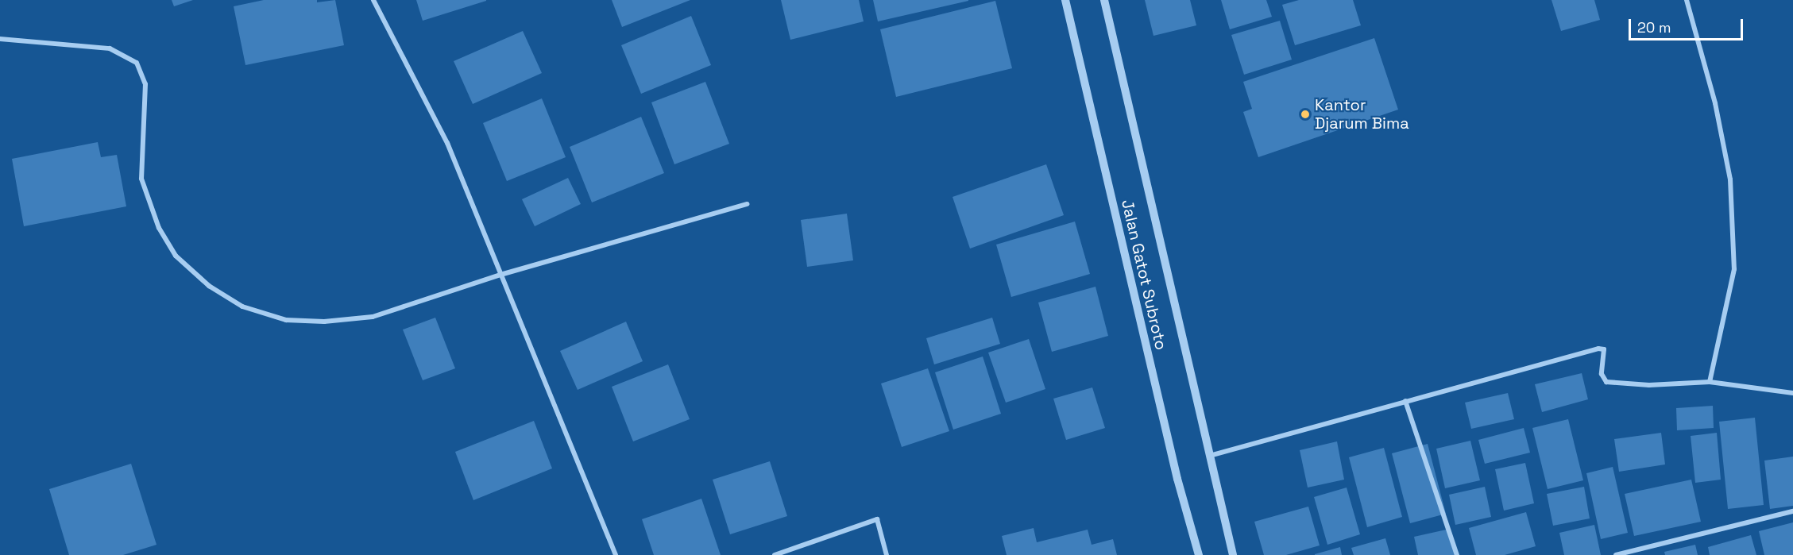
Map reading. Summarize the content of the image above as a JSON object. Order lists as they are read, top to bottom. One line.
{"streets":{"street":["Jalan Gatot Subroto"]},"places":["Kantor Djarum Bima"],"scale_bar":"20 m"}
